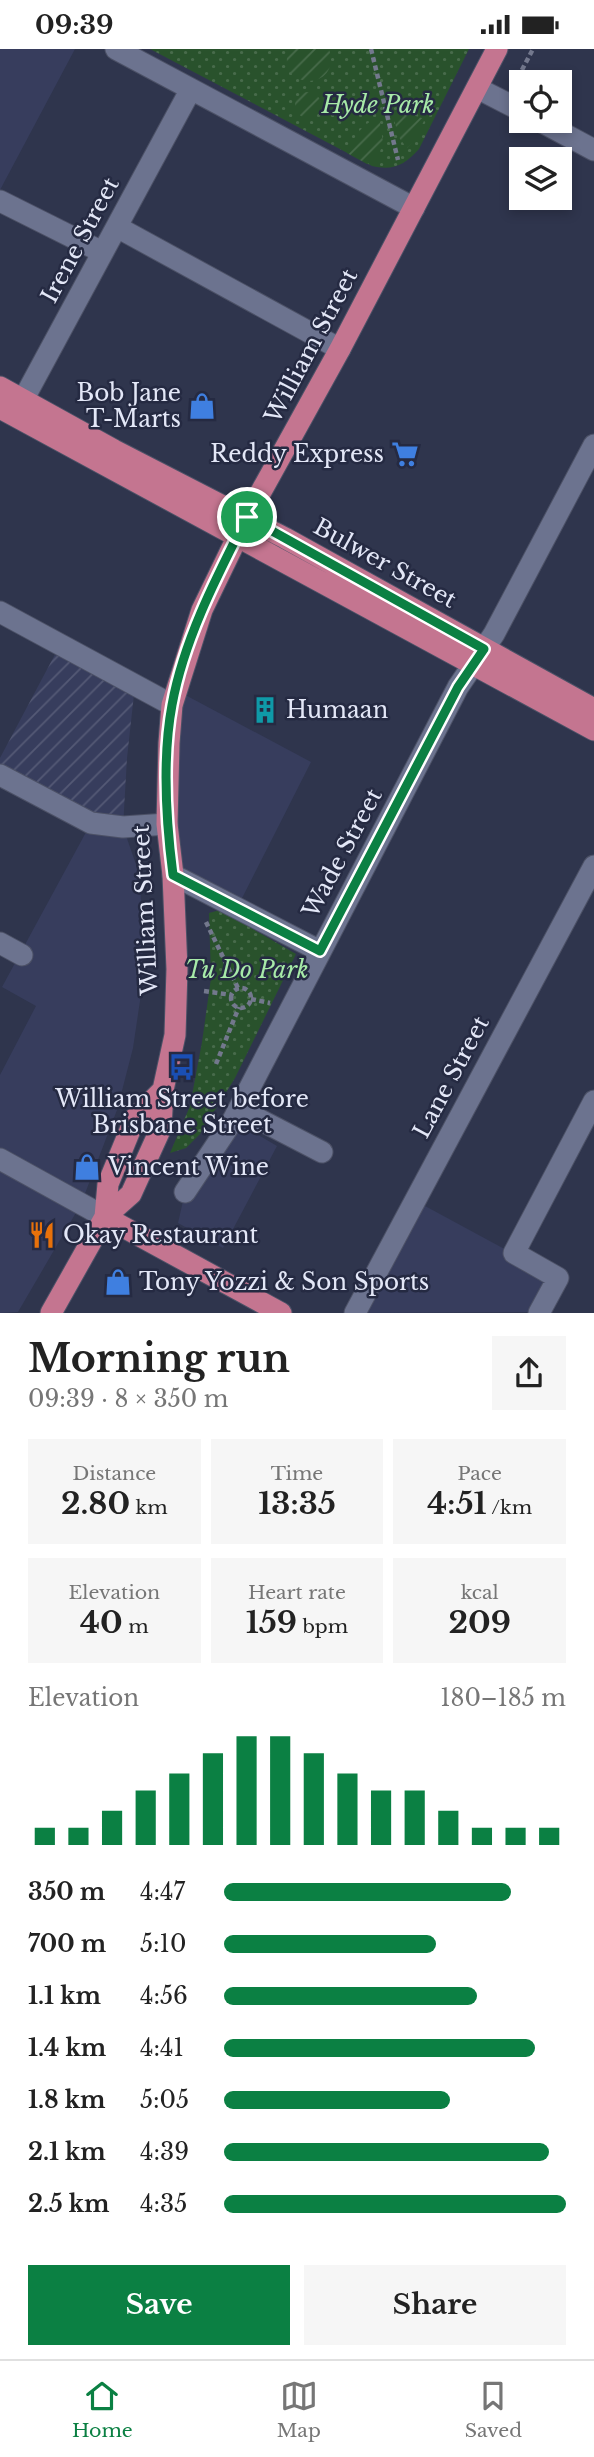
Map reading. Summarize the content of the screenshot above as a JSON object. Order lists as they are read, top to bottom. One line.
{"streets":{"main road":["William Street","Bulwer Street"],"street":["Irene Street","Wade Street","Lane Street"]},"crossings":[["Irene Street","Bulwer Street"],["William Street","Bulwer Street"],["Bulwer Street","Wade Street"]],"parks":["Hyde Park","Tu Do Park"],"places":{"shop":["Bob Jane T-Marts","Vincent Wine","Tony Yozzi & Son Sports"],"supermarket":["Reddy Express"],"building":["Humaan"],"bus stop":["William Street before Brisbane Street"],"restaurant":["Okay Restaurant"]},"page":{"status":"09:39","heading":["Morning run","09:39 · 8 × 350 m"],"stats":[["Distance","2.80 km"],["Time","13:35"],["Pace","4:51 /km"],["Elevation","40 m"],["Heart rate","159 bpm"],["kcal","209"]],"chart":["Elevation","180–185 m"],"list":[{"name":"350 m","note":"4:47"},{"name":"700 m","note":"5:10"},{"name":"1.1 km","note":"4:56"},{"name":"1.4 km","note":"4:41"},{"name":"1.8 km","note":"5:05"},{"name":"2.1 km","note":"4:39"},{"name":"2.5 km","note":"4:35"}],"buttons":["Save","Share"],"tabs":["Home","Map","Saved"]}}
